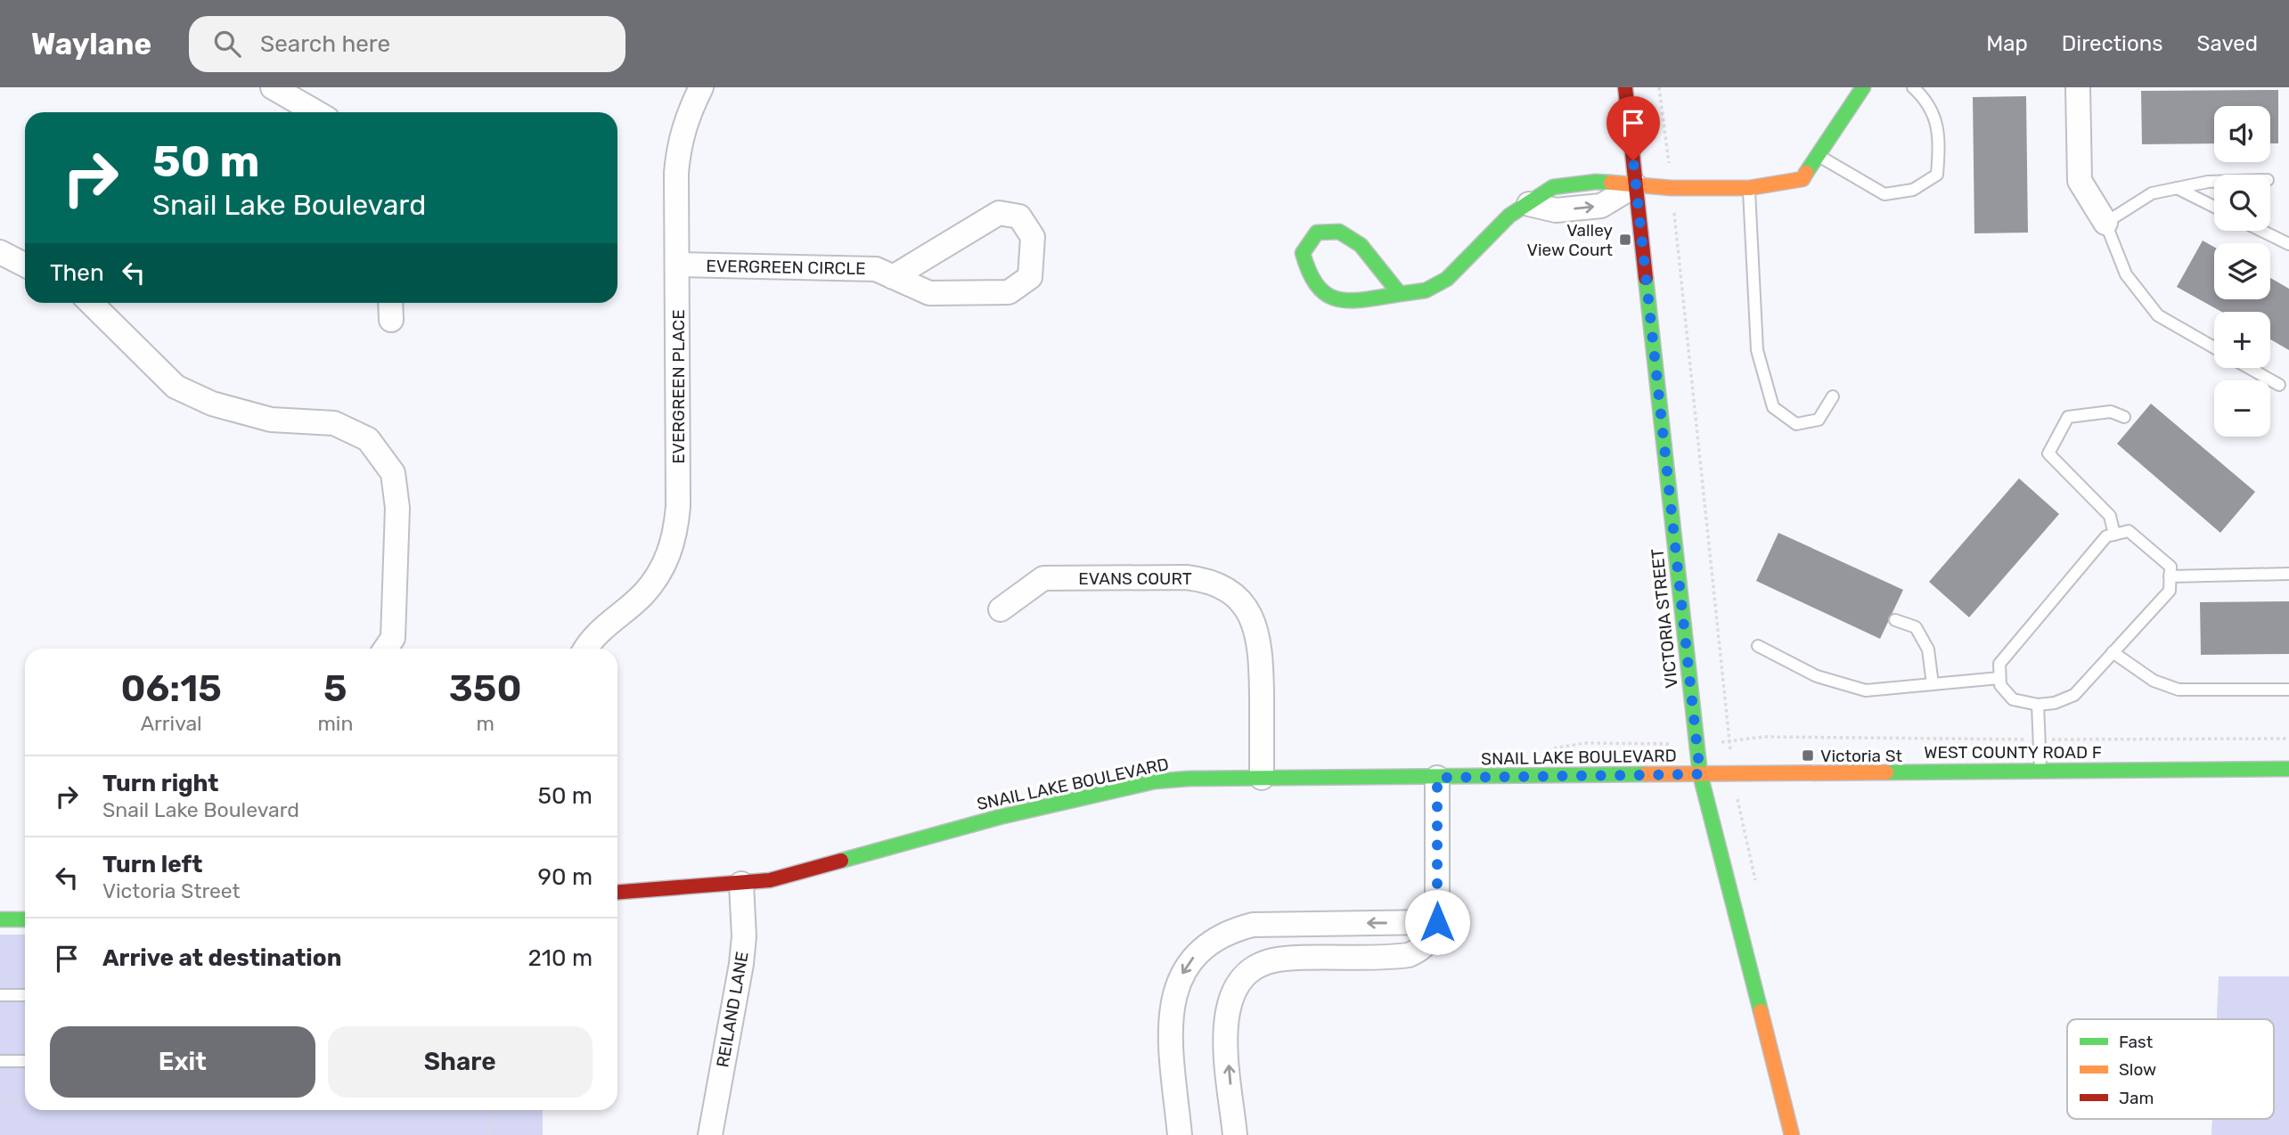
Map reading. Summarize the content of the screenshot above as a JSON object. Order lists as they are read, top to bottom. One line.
{"streets":{"street":["EVERGREEN CIRCLE","EVERGREEN PLACE","EVANS COURT","VICTORIA STREET","WEST COUNTY ROAD F","SNAIL LAKE BOULEVARD","REILAND LANE"]},"crossings":[["EVERGREEN CIRCLE","EVERGREEN PLACE"],["EVANS COURT","SNAIL LAKE BOULEVARD"],["VICTORIA STREET","WEST COUNTY ROAD F"],["VICTORIA STREET","SNAIL LAKE BOULEVARD"],["WEST COUNTY ROAD F","SNAIL LAKE BOULEVARD"],["SNAIL LAKE BOULEVARD","REILAND LANE"]],"places":{"transit":["Valley View Court","Victoria St"]},"legend":["Fast","Slow","Jam"],"page":{"header":"Waylane","search":"Search here","nav":["Map","Directions","Saved"],"map_buttons":["+","−"],"turn":["50 m","Snail Lake Boulevard"],"then":"Then","eta":["06:15","Arrival","5","min","350","m"],"list":[{"name":"Turn right","note":"Snail Lake Boulevard","value":"50 m"},{"name":"Turn left","note":"Victoria Street","value":"90 m"},{"name":"Arrive at destination","value":"210 m"}],"buttons":["Exit","Share"]}}
